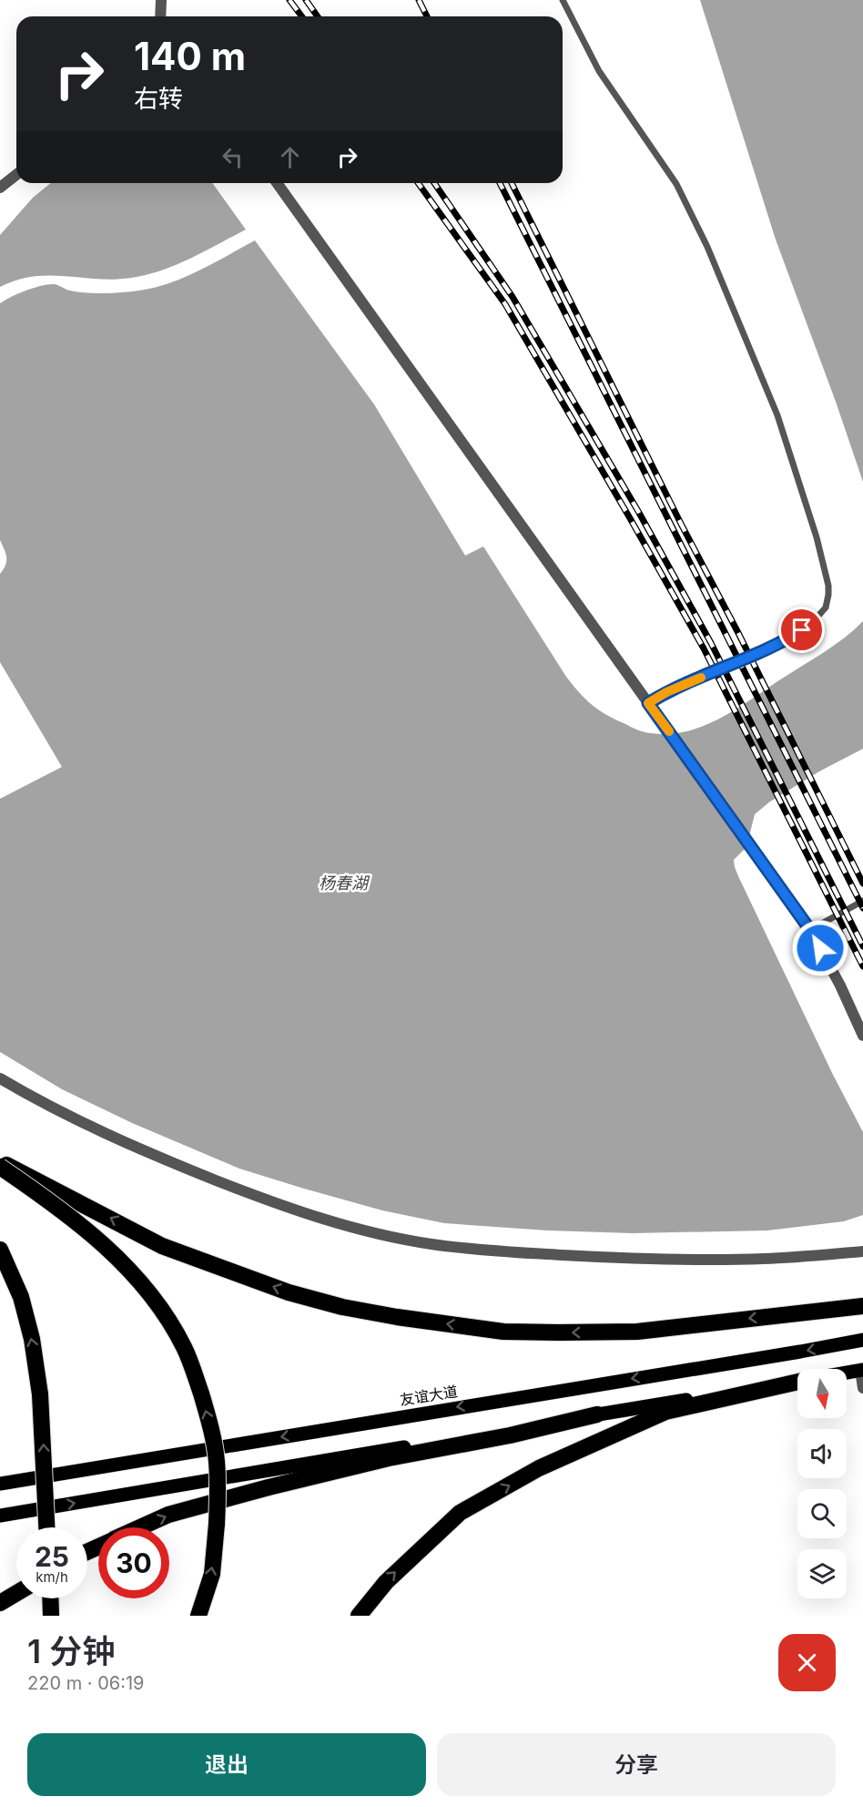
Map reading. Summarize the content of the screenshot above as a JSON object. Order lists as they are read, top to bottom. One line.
{"streets":{"main road":["友谊大道"]},"water":["杨春湖"],"north":"bottom","page":{"turn":["140 m","右转"],"speed":"25 km/h","limit":"30","heading":["1 分钟","220 m · 06:19"],"buttons":["退出","分享"]}}
